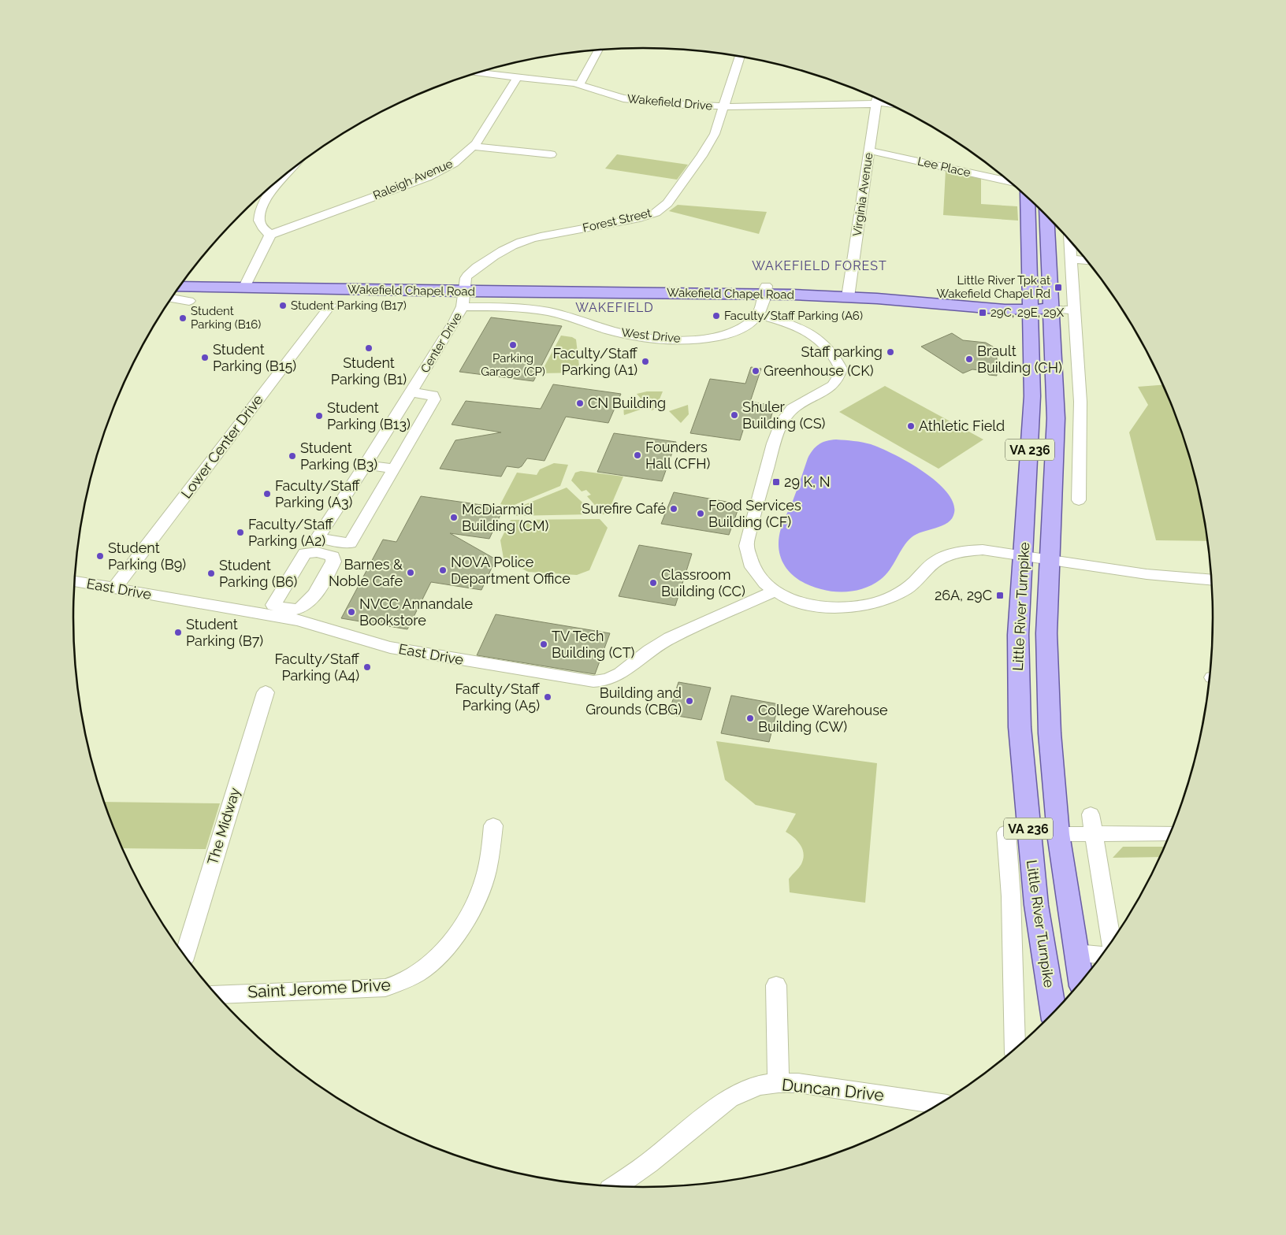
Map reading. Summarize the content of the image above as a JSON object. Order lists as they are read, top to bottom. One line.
{"streets":{"main road":["Wakefield Chapel Road","VA 236","Little River Turnpike"],"street":["Wakefield Drive","Lee Place","Raleigh Avenue","Virginia Avenue","Forest Street","West Drive","Center Drive","Lower Center Drive","East Drive","The Midway","Saint Jerome Drive","Duncan Drive"]},"crossings":[["Wakefield Drive","Raleigh Avenue"],["Wakefield Drive","Virginia Avenue"],["Wakefield Drive","Forest Street"],["Lee Place","Virginia Avenue"],["Virginia Avenue","Wakefield Chapel Road"],["Forest Street","Wakefield Chapel Road"],["Forest Street","Center Drive"],["Wakefield Chapel Road","Center Drive"],["Wakefield Chapel Road","Little River Turnpike"],["West Drive","Center Drive"],["Lower Center Drive","East Drive"]],"districts":["WAKEFIELD FOREST","WAKEFIELD"],"places":{"transit":["Little River Tpk at Wakefield Chapel Rd","29C, 29E, 29X","29 K, N","26A, 29C"],"other":["Student Parking (B17)","Faculty/Staff Parking (A6)","Student Parking (B16)","Parking Garage (CP)","Student Parking (B1)","Staff parking","Student Parking (B15)","Brault Building (CH)","Faculty/Staff Parking (A1)","Greenhouse (CK)","CN Building","Shuler Building (CS)","Student Parking (B13)","Athletic Field","Founders Hall (CFH)","Student Parking (B3)","Faculty/Staff Parking (A3)","Surefire Café","Food Services Building (CF)","McDiarmid Building (CM)","Faculty/Staff Parking (A2)","Student Parking (B9)","NOVA Police Department Office","Barnes & Noble Cafe","Student Parking (B6)","Classroom Building (CC)","NVCC Annandale Bookstore","Student Parking (B7)","TV Tech Building (CT)","Faculty/Staff Parking (A4)","Faculty/Staff Parking (A5)","Building and Grounds (CBG)","College Warehouse Building (CW)"]}}
